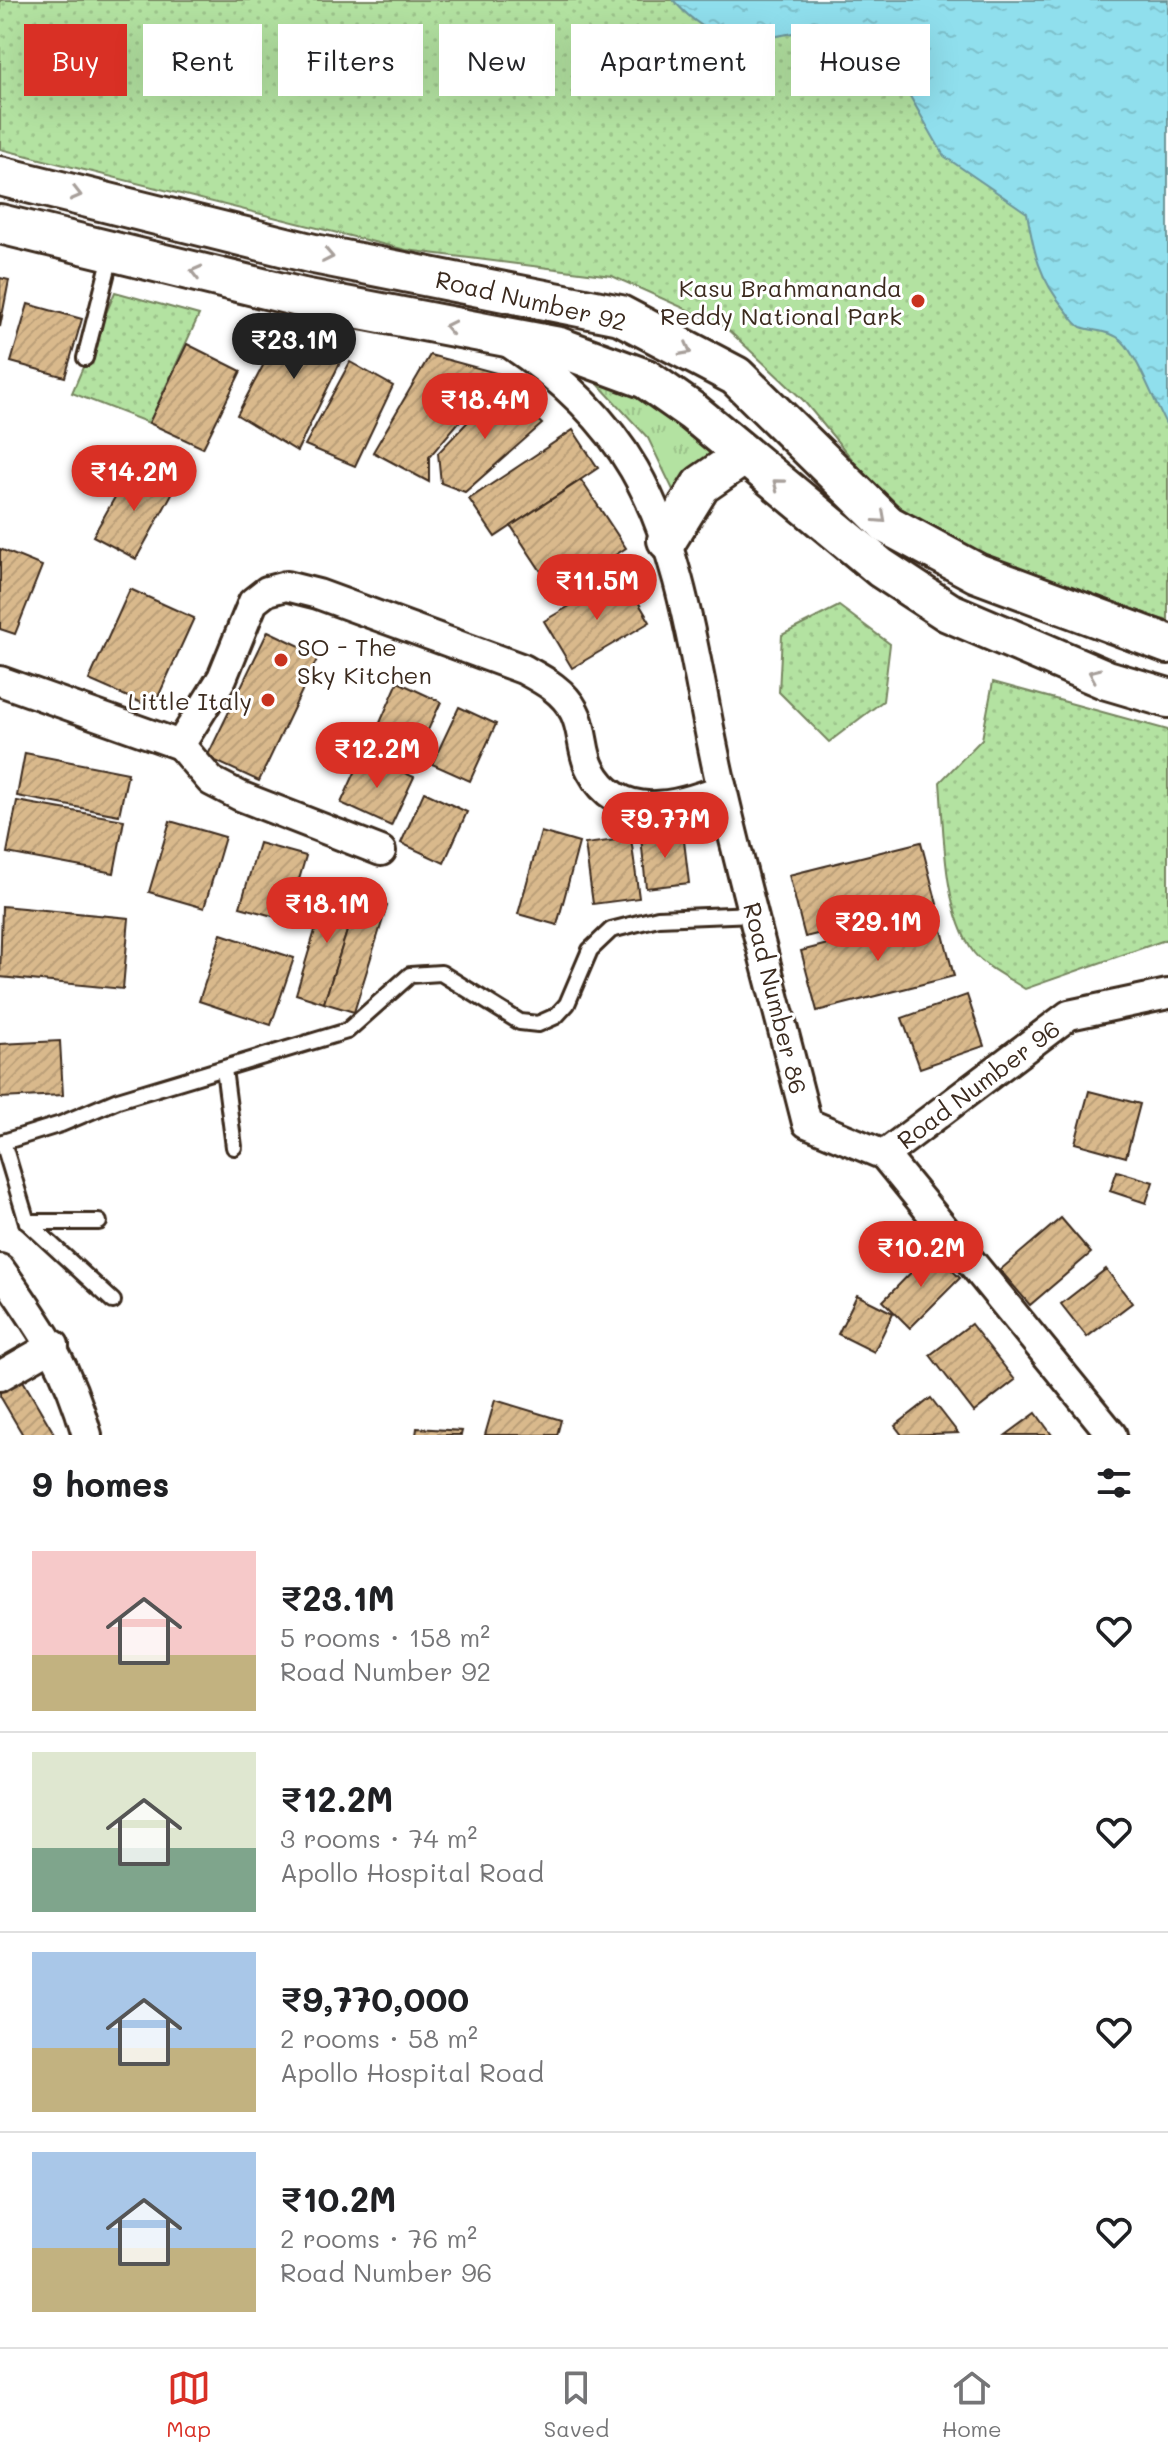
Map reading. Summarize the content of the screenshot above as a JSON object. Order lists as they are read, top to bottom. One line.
{"streets":{"main road":["Road Number 92"],"street":["Road Number 86","Road Number 96"]},"crossings":[["Road Number 92","Road Number 86"],["Road Number 86","Road Number 96"]],"places":["Kasu Brahmananda Reddy National Park","SO - The Sky Kitchen","Little Italy"],"page":{"chip":["Buy","Rent","Filters","New","Apartment","House"],"price":["₹23.1M","₹18.4M","₹14.2M","₹11.5M","₹12.2M","₹9.77M","₹18.1M","₹29.1M","₹10.2M"],"heading":"9 homes","list":[{"name":"₹23.1M","note":"5 rooms · 158 m² · Road Number 92"},{"name":"₹12.2M","note":"3 rooms · 74 m² · Apollo Hospital Road"},{"name":"₹9,770,000","note":"2 rooms · 58 m² · Apollo Hospital Road"},{"name":"₹10.2M","note":"2 rooms · 76 m² · Road Number 96"}],"tabs":["Map","Saved","Home"]}}
